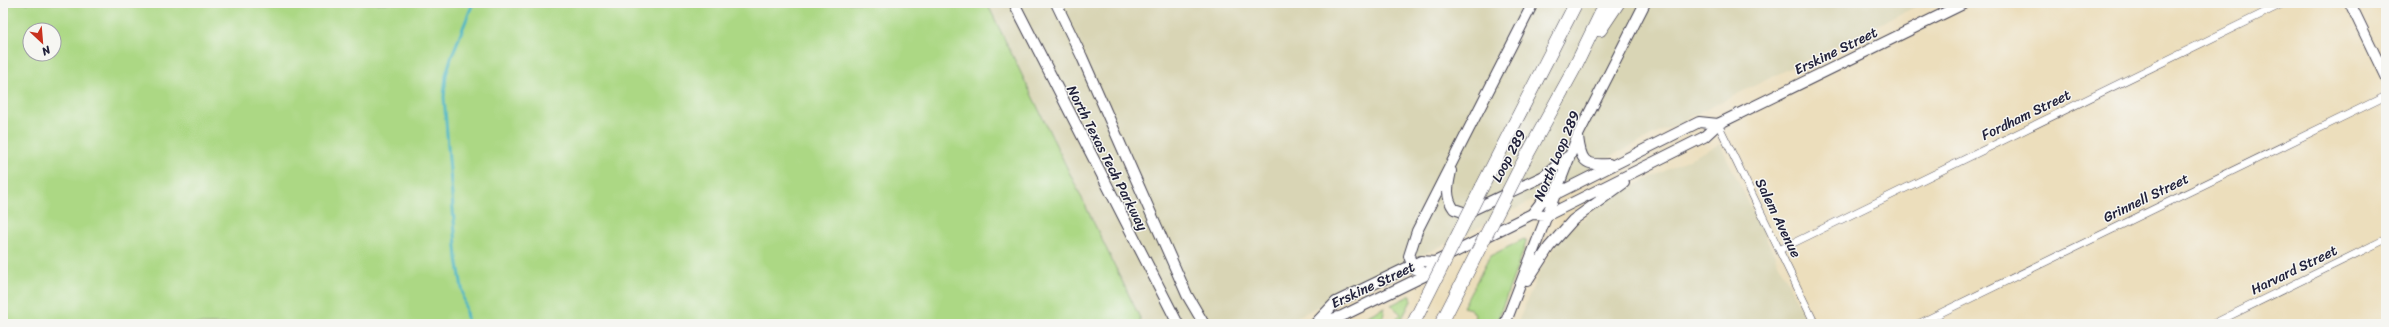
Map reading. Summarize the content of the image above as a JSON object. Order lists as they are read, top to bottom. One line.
{"streets":{"highway":["Loop 289"],"main road":["Erskine Street","North Loop 289","North Texas Tech Parkway"],"street":["Fordham Street","Grinnell Street","Salem Avenue","Harvard Street"]},"crossings":[["Erskine Street","North Loop 289"],["Erskine Street","Salem Avenue"],["Fordham Street","Salem Avenue"]],"north":"bottom right"}
